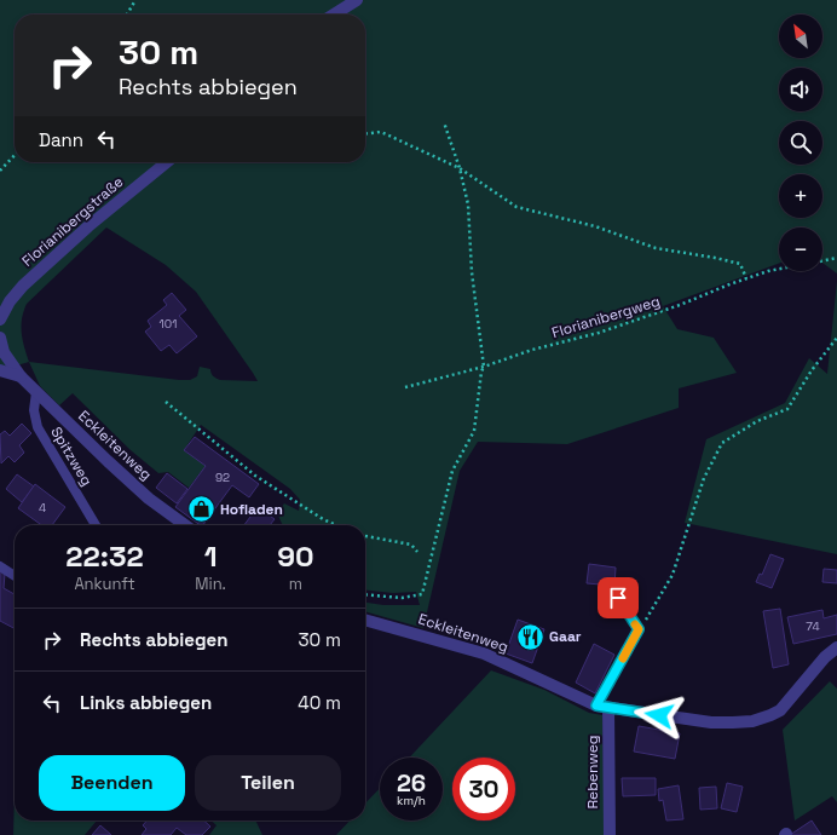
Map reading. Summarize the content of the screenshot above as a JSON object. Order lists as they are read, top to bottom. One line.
{"streets":{"street":["Florianibergstraße","Eckleitenweg","Rebenweg"],"lane":["Spitzweg"],"path":["Florianibergweg"]},"crossings":[["Eckleitenweg","Spitzweg"],["Eckleitenweg","Rebenweg"]],"places":{"shop":["Hofladen"],"restaurant":["Gaar"]},"house_numbers":["101","92","4","74"],"north":"top left","page":{"map_buttons":["+","−"],"turn":["30 m","Rechts abbiegen"],"then":"Dann","eta":["22:32","Ankunft","1","Min.","90","m"],"list":[{"name":"Rechts abbiegen","value":"30 m"},{"name":"Links abbiegen","value":"40 m"}],"buttons":["Beenden","Teilen"],"speed":"26 km/h","limit":"30"}}
